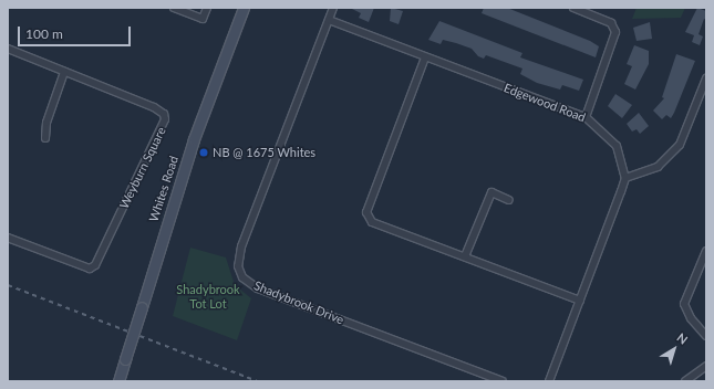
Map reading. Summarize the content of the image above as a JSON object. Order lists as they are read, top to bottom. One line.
{"streets":{"main road":["Whites Road"],"street":["Edgewood Road","Weyburn Square","Shadybrook Drive"]},"crossings":[["Edgewood Road","Shadybrook Drive"]],"parks":["Shadybrook Tot Lot"],"places":["NB @ 1675 Whites"],"scale_bar":"100 m","north":"top right"}
